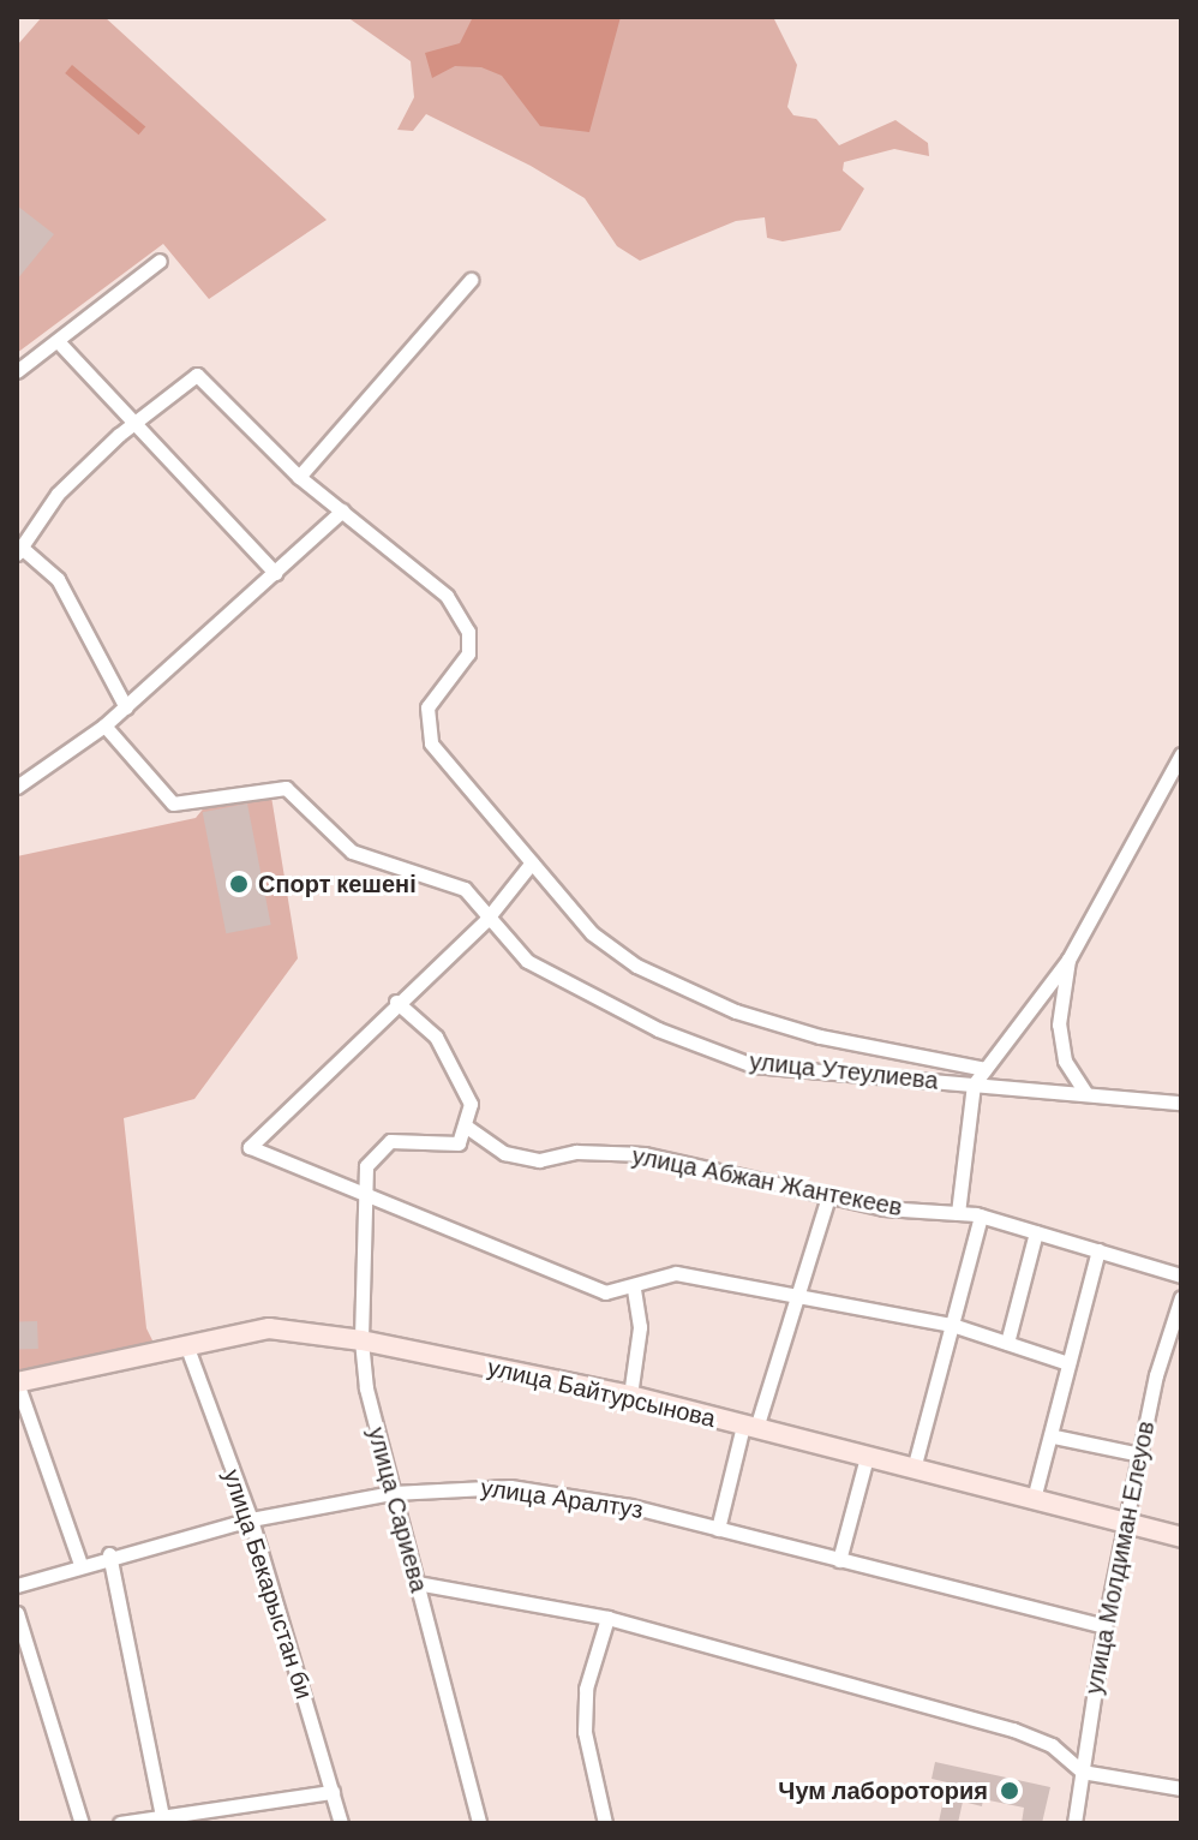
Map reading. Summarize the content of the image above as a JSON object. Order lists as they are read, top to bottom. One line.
{"streets":{"street":["улица Утеулиева","улица Абжан Жантекеев","улица Байтурсынова","улица Аралтуз","улица Сариева","улица Молдиман Елеуов","улица Бекарыстан би"]},"crossings":[["улица Байтурсынова","улица Сариева"],["улица Байтурсынова","улица Молдиман Елеуов"],["улица Байтурсынова","улица Бекарыстан би"],["улица Аралтуз","улица Сариева"],["улица Аралтуз","улица Молдиман Елеуов"],["улица Аралтуз","улица Бекарыстан би"]],"places":["Спорт кешені","Чум лаборотория"]}
